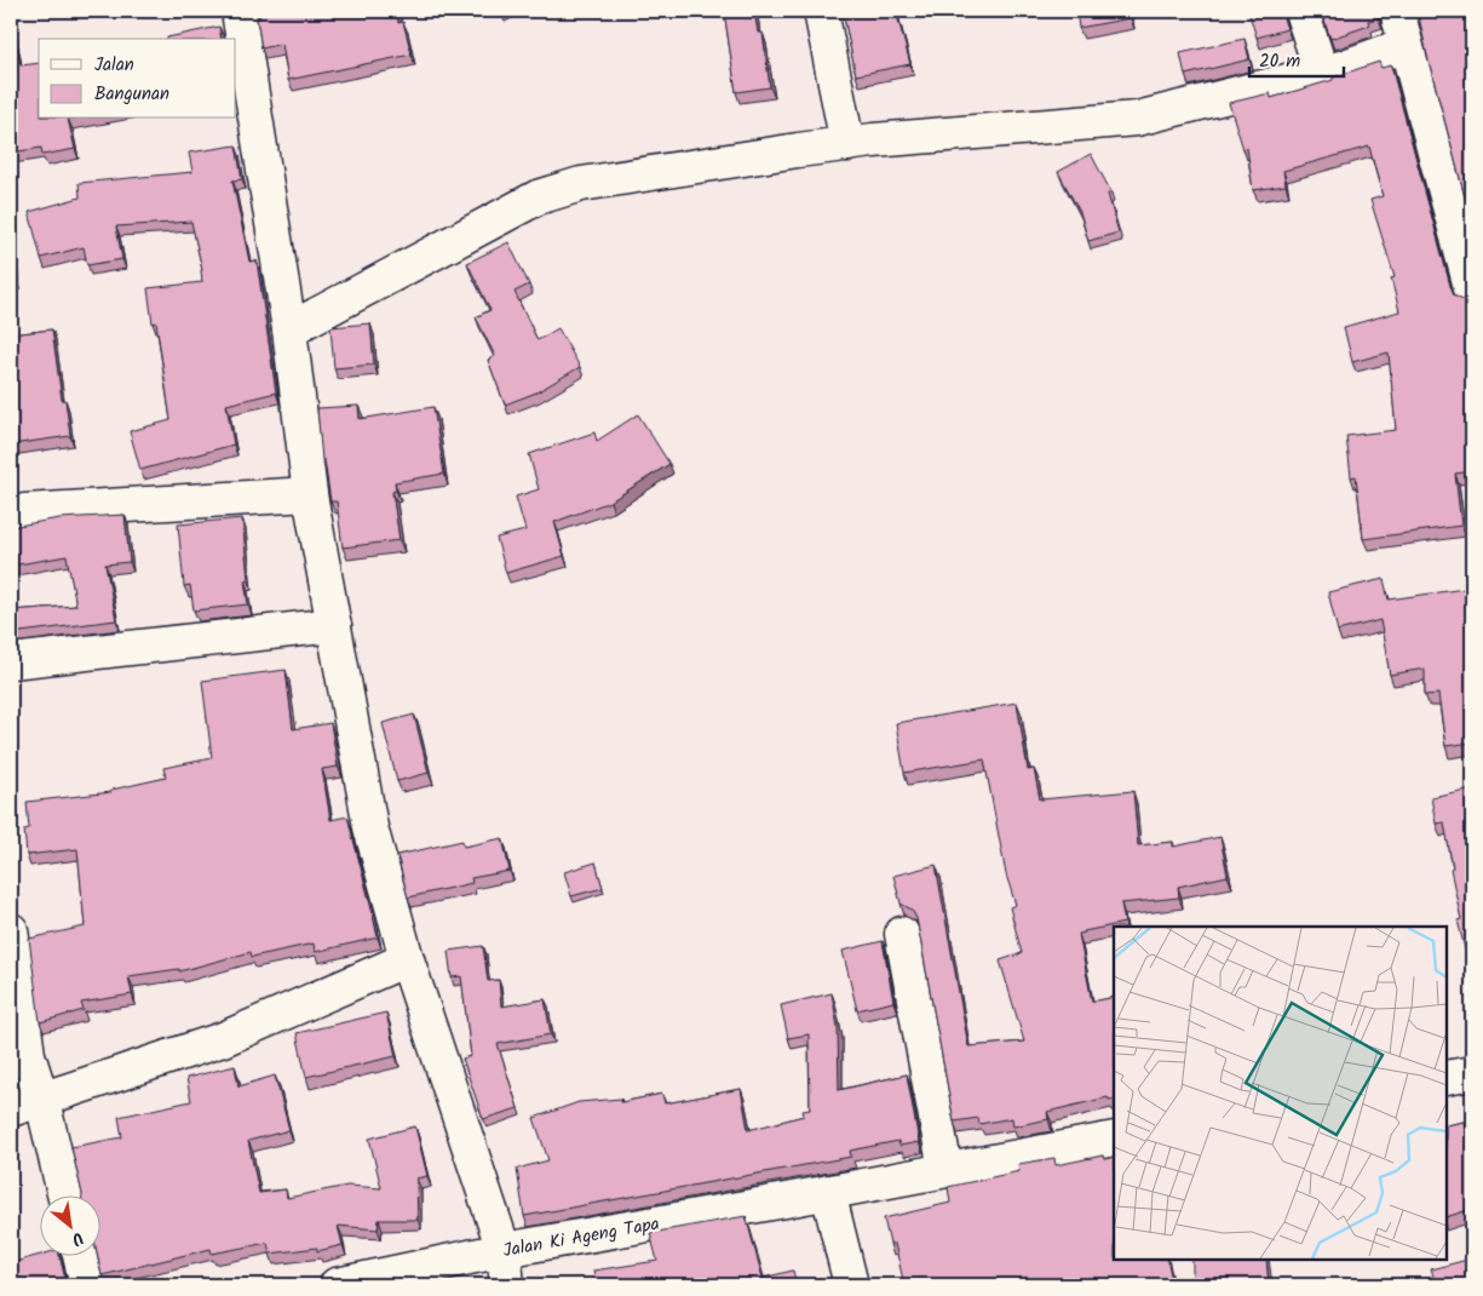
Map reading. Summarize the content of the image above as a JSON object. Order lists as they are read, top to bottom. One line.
{"streets":{"street":["Jalan Ki Ageng Tapa"]},"legend":["Jalan","Bangunan"],"scale_bar":"20 m","north":"bottom right"}
